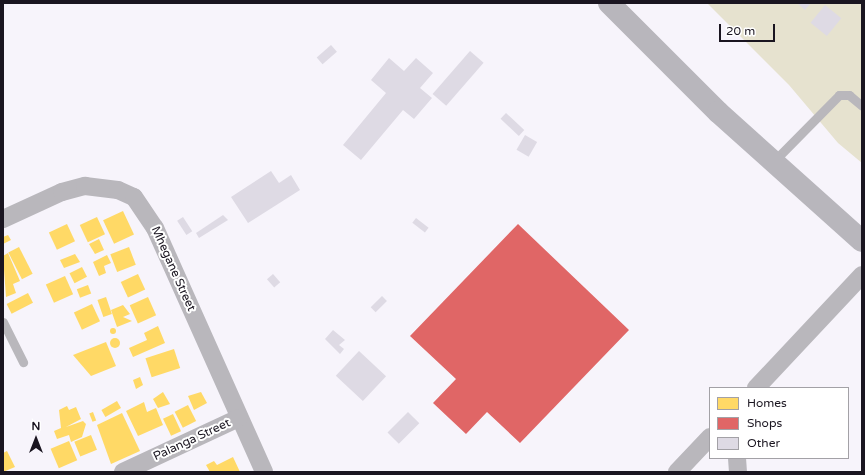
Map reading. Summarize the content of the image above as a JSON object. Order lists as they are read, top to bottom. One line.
{"streets":{"street":["Mhegane Street","Palanga Street"]},"crossings":[["Mhegane Street","Palanga Street"]],"legend":["Homes","Shops","Other"],"scale_bar":"20 m","north":"top"}
